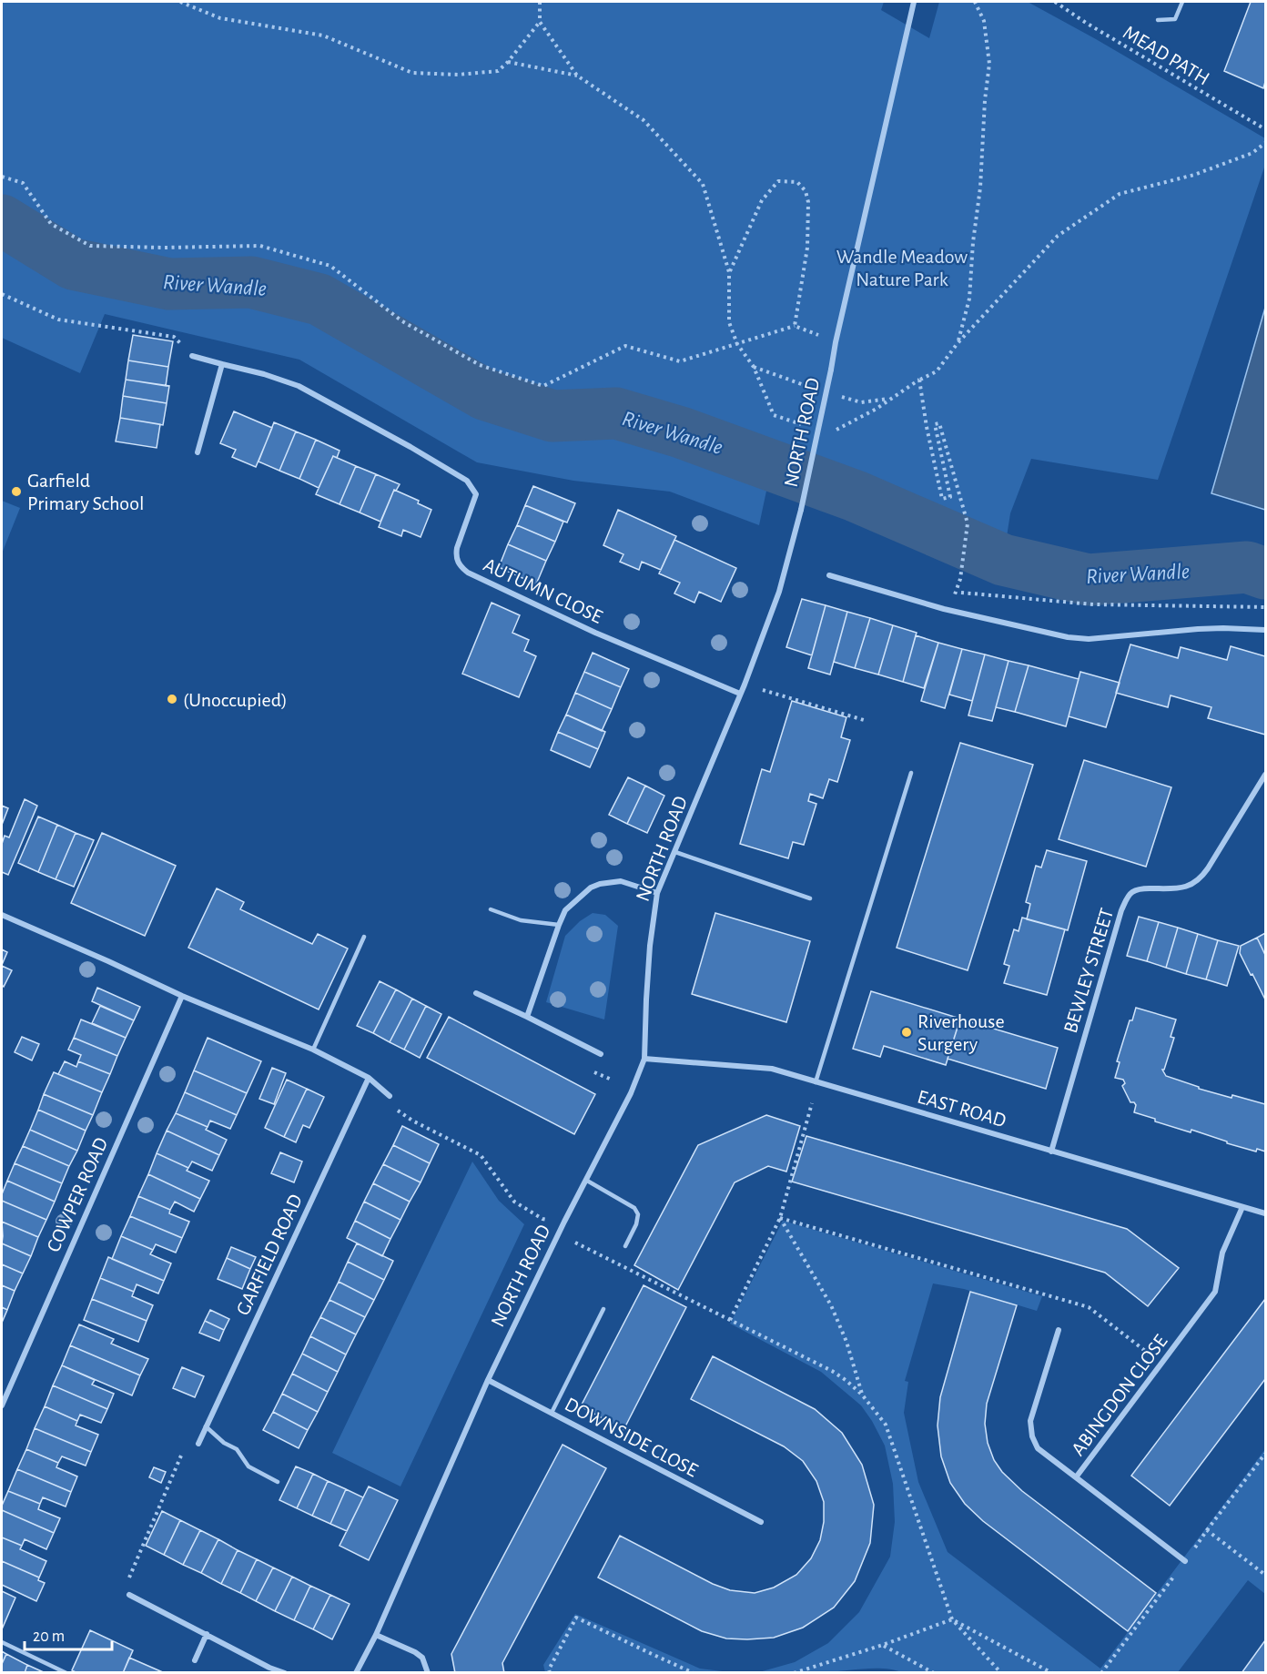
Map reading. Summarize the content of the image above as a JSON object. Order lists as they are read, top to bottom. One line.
{"streets":{"street":["NORTH ROAD","AUTUMN CLOSE","BEWLEY STREET","EAST ROAD","COWPER ROAD","GARFIELD ROAD","ABINGDON CLOSE","DOWNSIDE CLOSE"],"path":["MEAD PATH"]},"crossings":[["NORTH ROAD","AUTUMN CLOSE"],["NORTH ROAD","EAST ROAD"],["NORTH ROAD","DOWNSIDE CLOSE"],["BEWLEY STREET","EAST ROAD"],["EAST ROAD","ABINGDON CLOSE"]],"water":["River Wandle"],"parks":["Wandle Meadow Nature Park"],"places":["Garfield Primary School","(Unoccupied)","Riverhouse Surgery"],"scale_bar":"20 m"}
